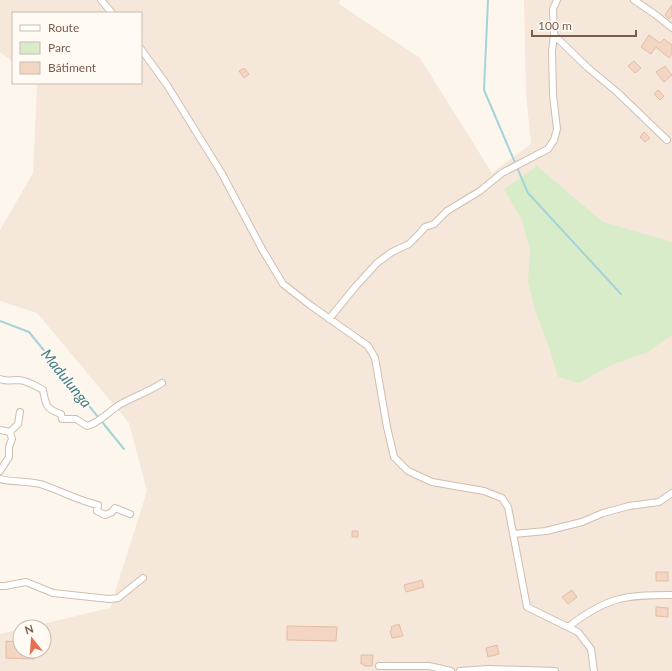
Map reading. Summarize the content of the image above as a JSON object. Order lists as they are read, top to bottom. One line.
{"water":["Madulunga"],"legend":["Route","Parc","Bâtiment"],"scale_bar":"100 m","north":"top"}
